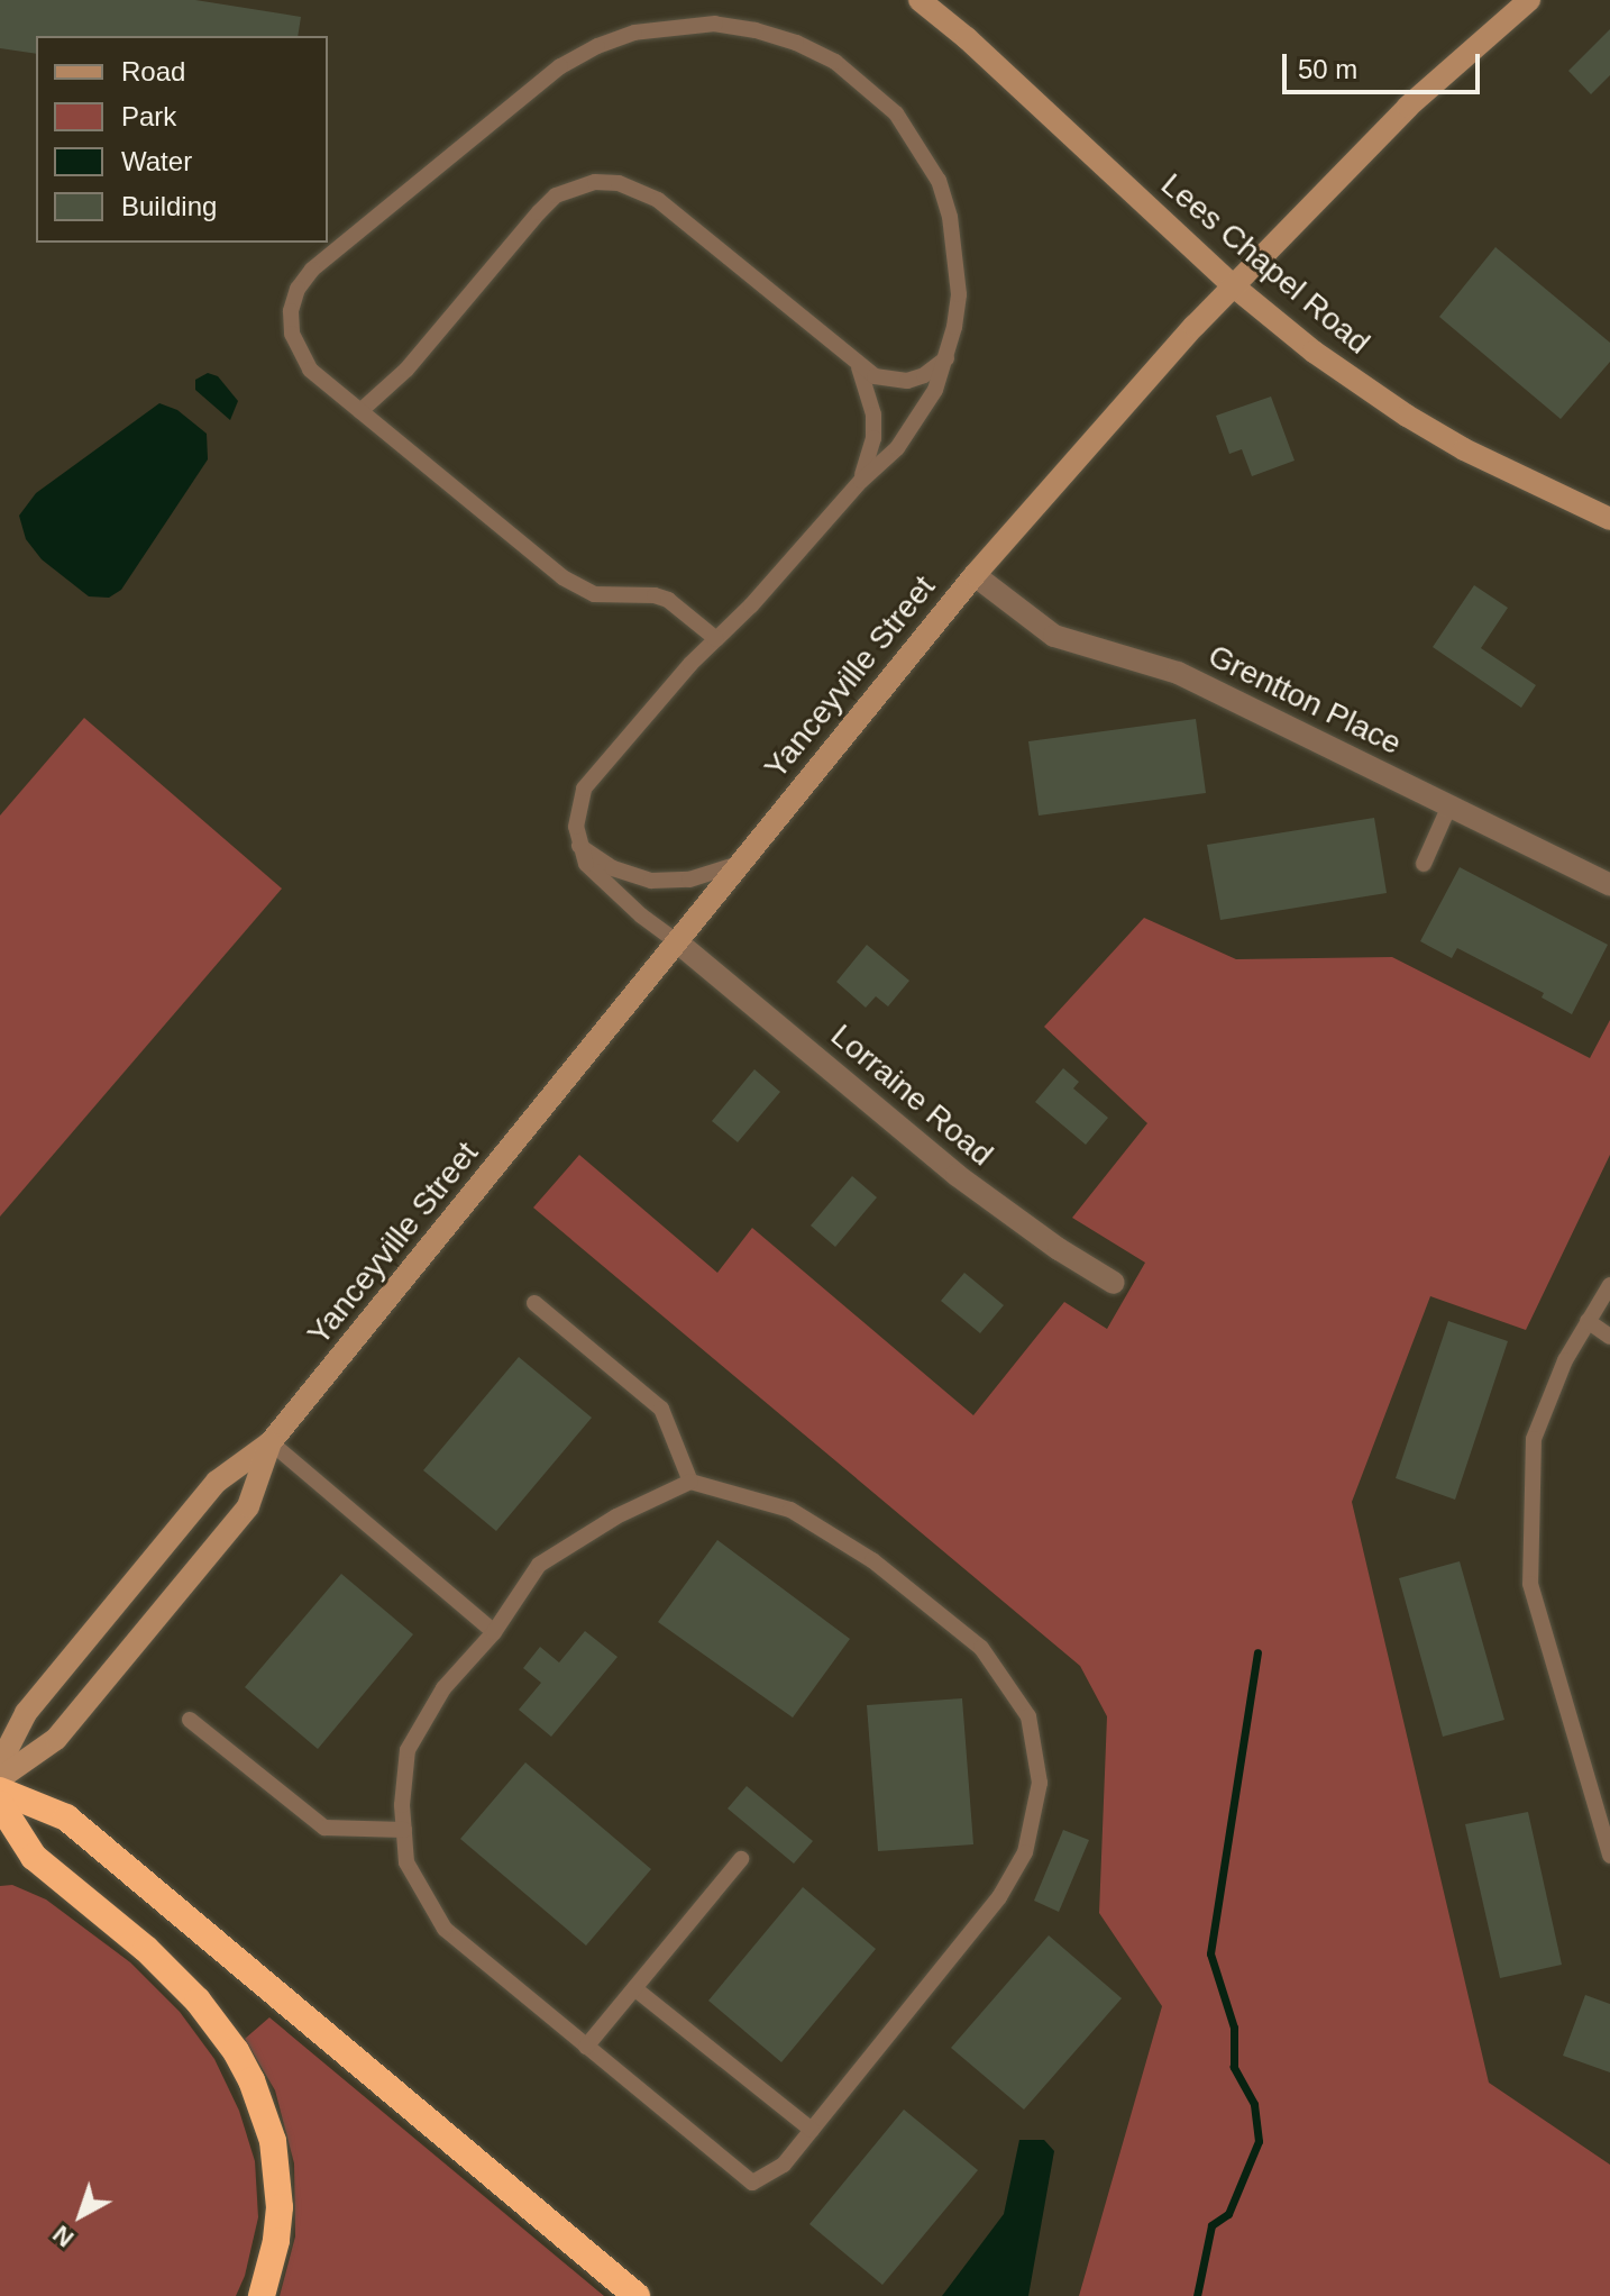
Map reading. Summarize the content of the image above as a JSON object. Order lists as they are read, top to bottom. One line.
{"streets":{"main road":["Lees Chapel Road","Yanceyville Street"],"street":["Grentton Place","Lorraine Road"]},"crossings":[["Lees Chapel Road","Yanceyville Street"],["Yanceyville Street","Grentton Place"],["Yanceyville Street","Lorraine Road"]],"legend":["Road","Park","Water","Building"],"scale_bar":"50 m","north":"bottom left"}
